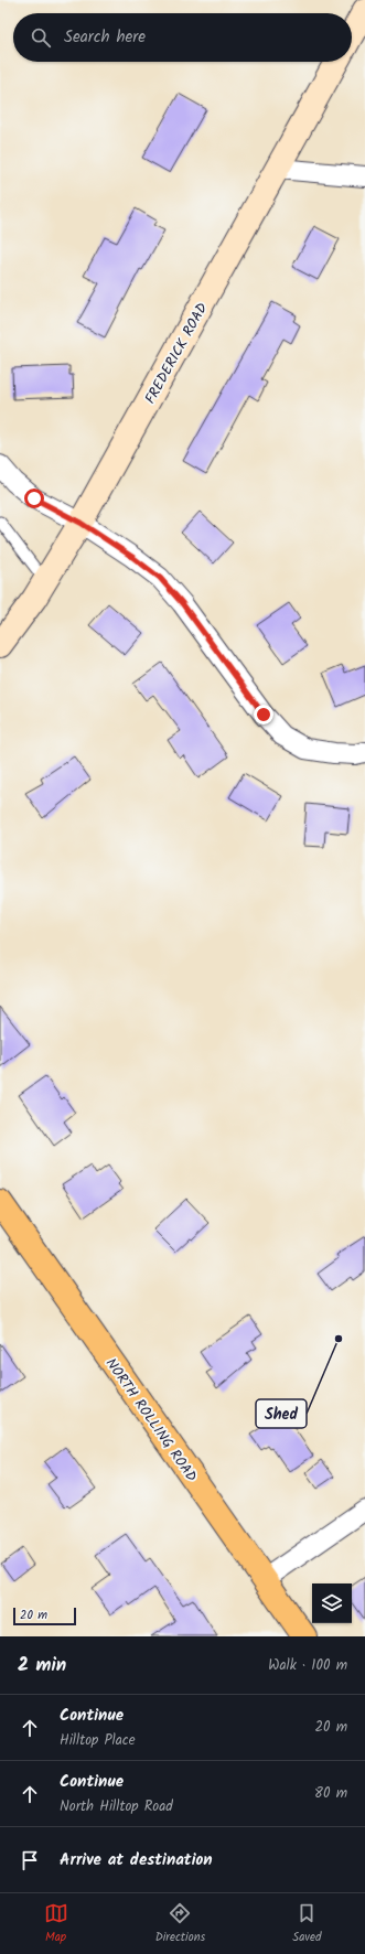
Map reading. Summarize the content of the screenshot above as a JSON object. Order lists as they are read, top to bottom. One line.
{"streets":{"main road":["FREDERICK ROAD","NORTH ROLLING ROAD"]},"places":["Shed"],"scale_bar":"20 m","page":{"search":"Search here","scale":"20 m","heading":["2 min","Walk · 100 m"],"list":[["Continue","Hilltop Place","20 m"],["Continue","North Hilltop Road","80 m"],"Arrive at destination"],"nav":["Map","Directions","Saved"]}}
